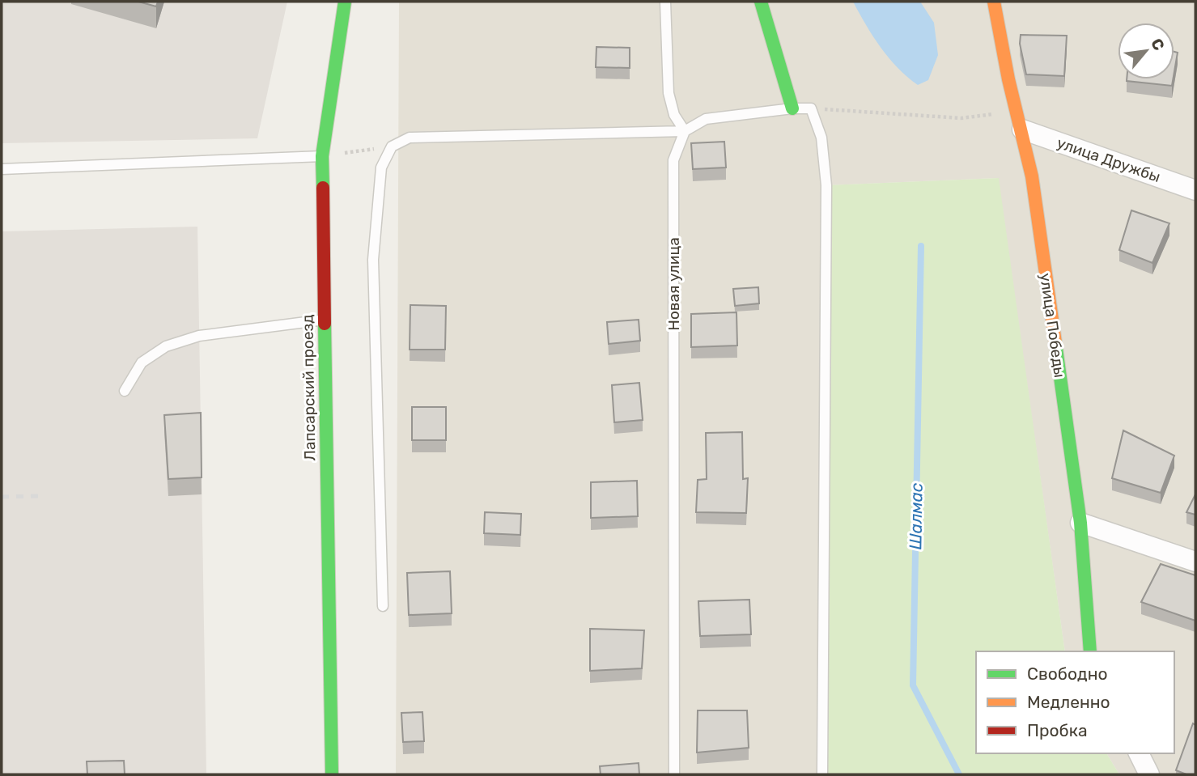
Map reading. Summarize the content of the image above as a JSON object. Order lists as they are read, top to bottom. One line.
{"streets":{"street":["улица Дружбы","улица Победы","Лапсарский проезд"],"lane":["Новая улица"]},"crossings":[["улица Дружбы","улица Победы"]],"water":["Шалмас"],"legend":["Свободно","Медленно","Пробка"],"north":"top right"}
